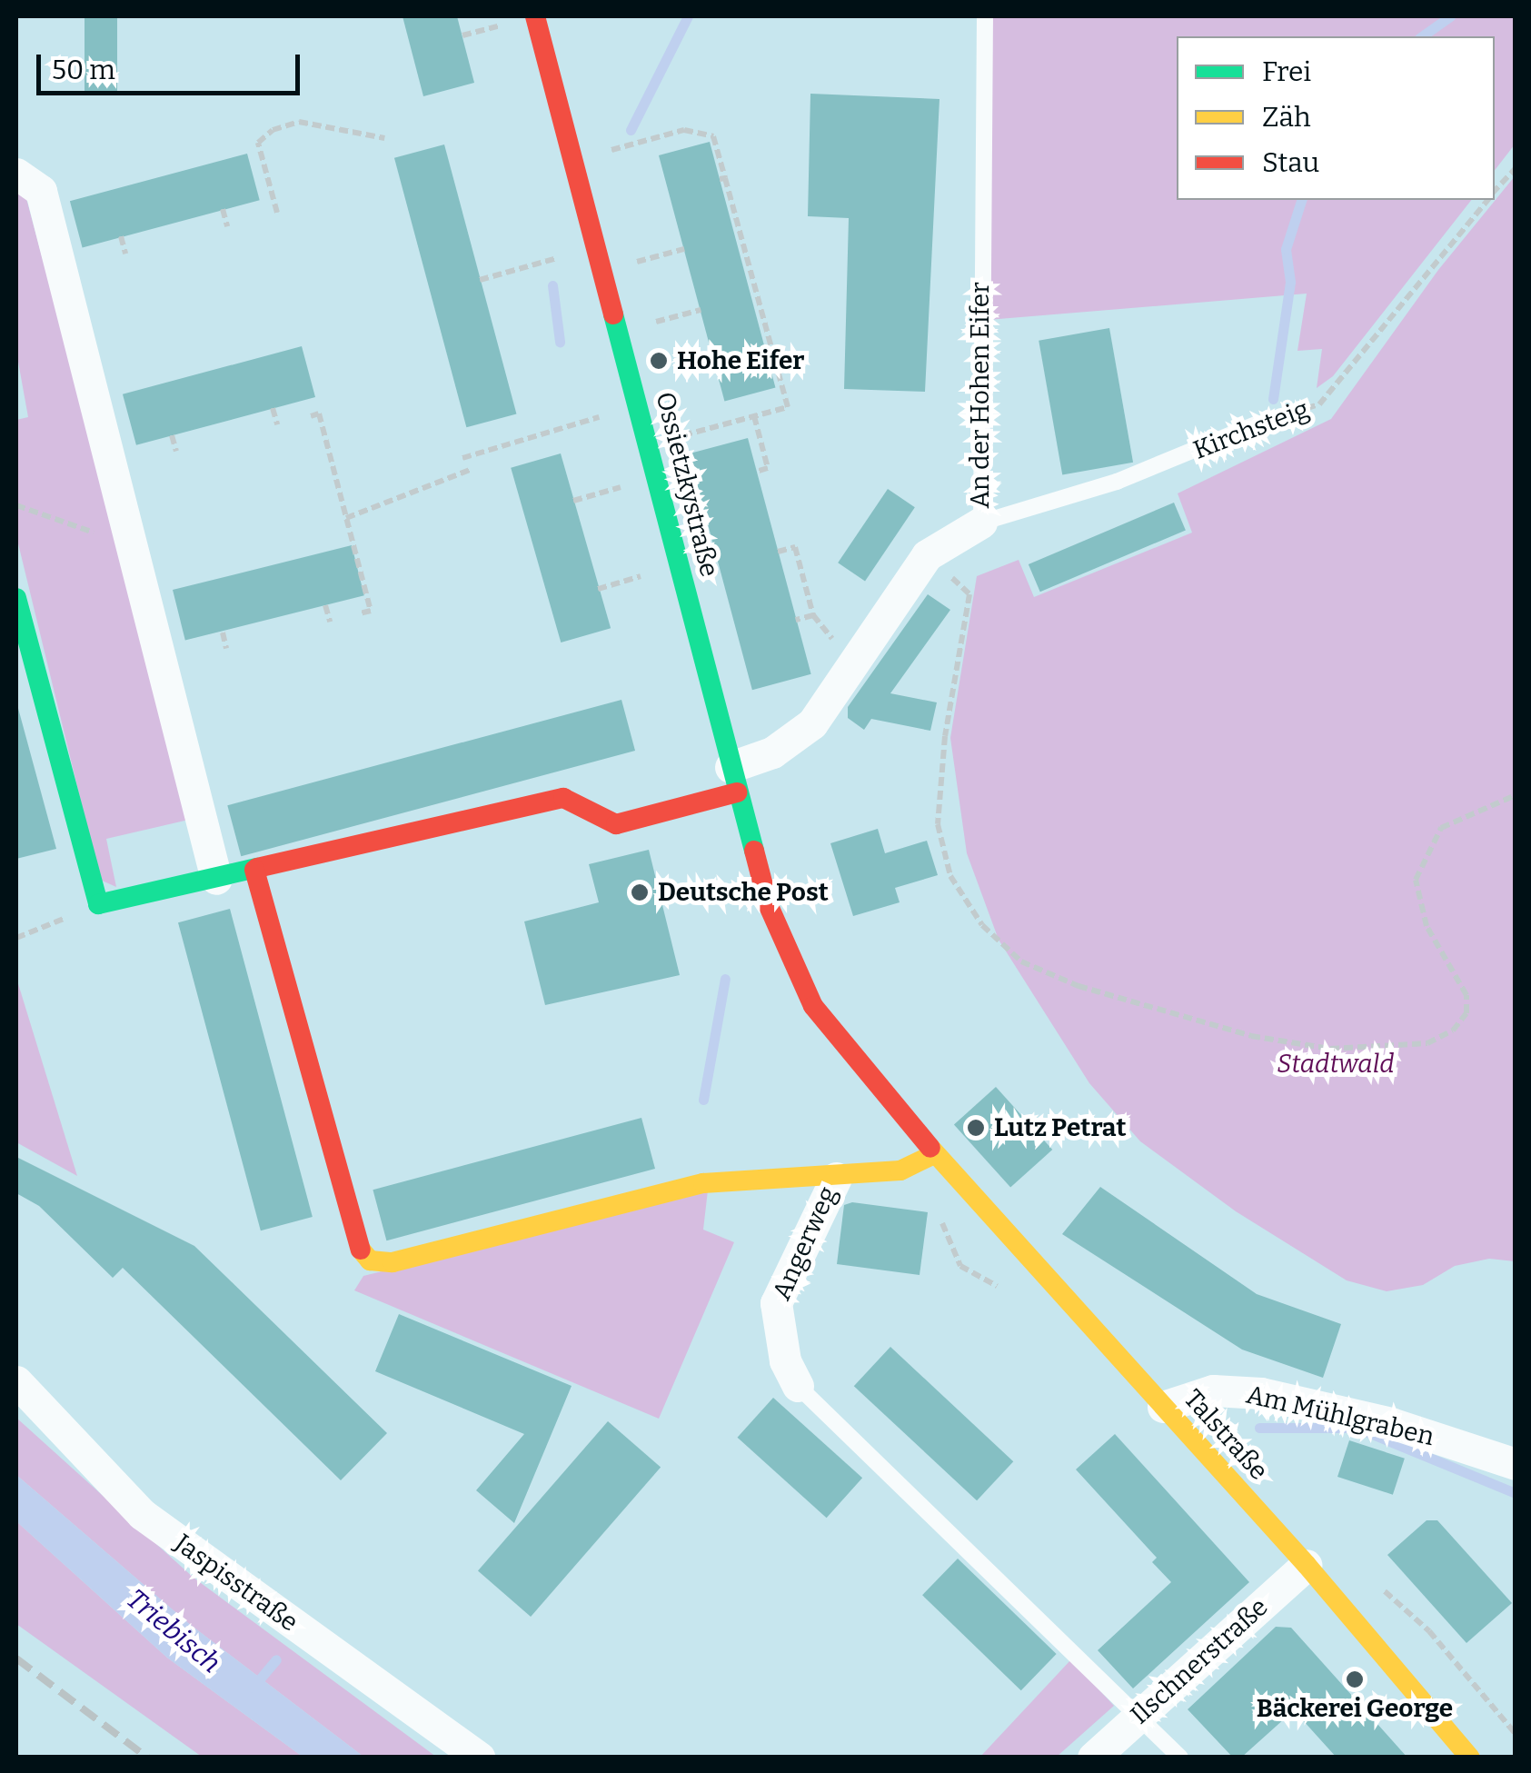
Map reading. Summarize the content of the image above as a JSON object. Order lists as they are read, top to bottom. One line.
{"streets":{"main road":["Ossietzkystraße","Angerweg","Talstraße"],"street":["An der Hohen Eifer","Am Mühlgraben","Jaspisstraße","Ilschnerstraße"],"lane":["Kirchsteig"]},"crossings":[["An der Hohen Eifer","Kirchsteig"],["An der Hohen Eifer","Ossietzkystraße"],["Ossietzkystraße","Talstraße"],["Angerweg","Ilschnerstraße"],["Am Mühlgraben","Talstraße"],["Talstraße","Ilschnerstraße"]],"water":["Triebisch"],"parks":["Stadtwald"],"places":["Hohe Eifer","Deutsche Post","Lutz Petrat","Bäckerei George"],"legend":["Frei","Zäh","Stau"],"scale_bar":"50 m"}
